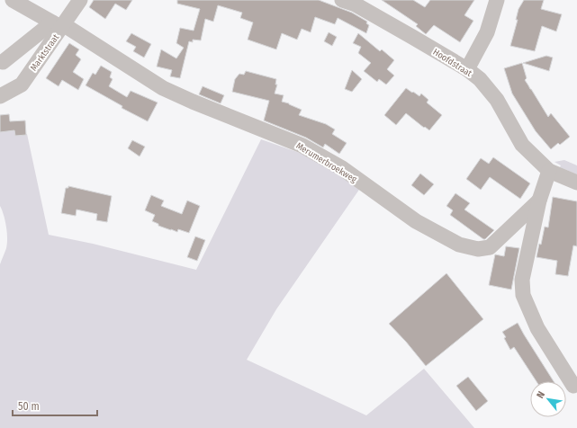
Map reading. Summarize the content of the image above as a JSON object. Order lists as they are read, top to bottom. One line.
{"streets":{"street":["Marktstraat","Hoofdstraat","Merumerbroekweg"]},"crossings":[["Marktstraat","Merumerbroekweg"],["Hoofdstraat","Merumerbroekweg"]],"scale_bar":"50 m","north":"top left"}
